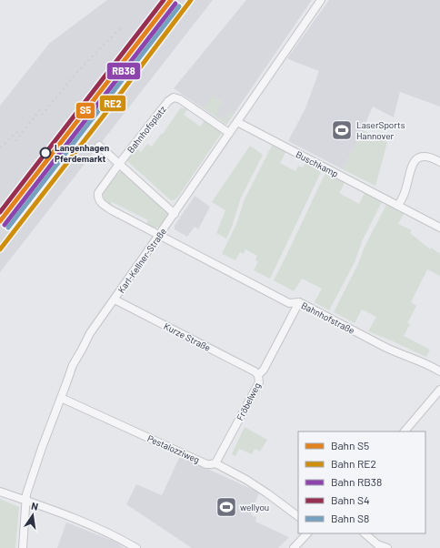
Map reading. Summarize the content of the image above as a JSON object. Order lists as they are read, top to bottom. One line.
{"streets":{"street":["Bahnhofsplatz","Buschkamp","Karl-Kellner-Straße","Bahnhofstraße","Kurze Straße","Fröbelweg","Pestalozziweg"]},"crossings":[["Bahnhofsplatz","Karl-Kellner-Straße"],["Bahnhofsplatz","Bahnhofstraße"],["Buschkamp","Karl-Kellner-Straße"],["Karl-Kellner-Straße","Bahnhofstraße"],["Karl-Kellner-Straße","Kurze Straße"],["Karl-Kellner-Straße","Pestalozziweg"],["Bahnhofstraße","Fröbelweg"],["Kurze Straße","Fröbelweg"],["Fröbelweg","Pestalozziweg"]],"places":{"sports":["LaserSports Hannover","wellyou"],"other":["Langenhagen Pferdemarkt"]},"lines":["rail line S5","rail line RE2","rail line S4","rail line RB38","rail line S8"],"legend":["Bahn S5","Bahn RE2","Bahn RB38","Bahn S4","Bahn S8"],"north":"top"}
